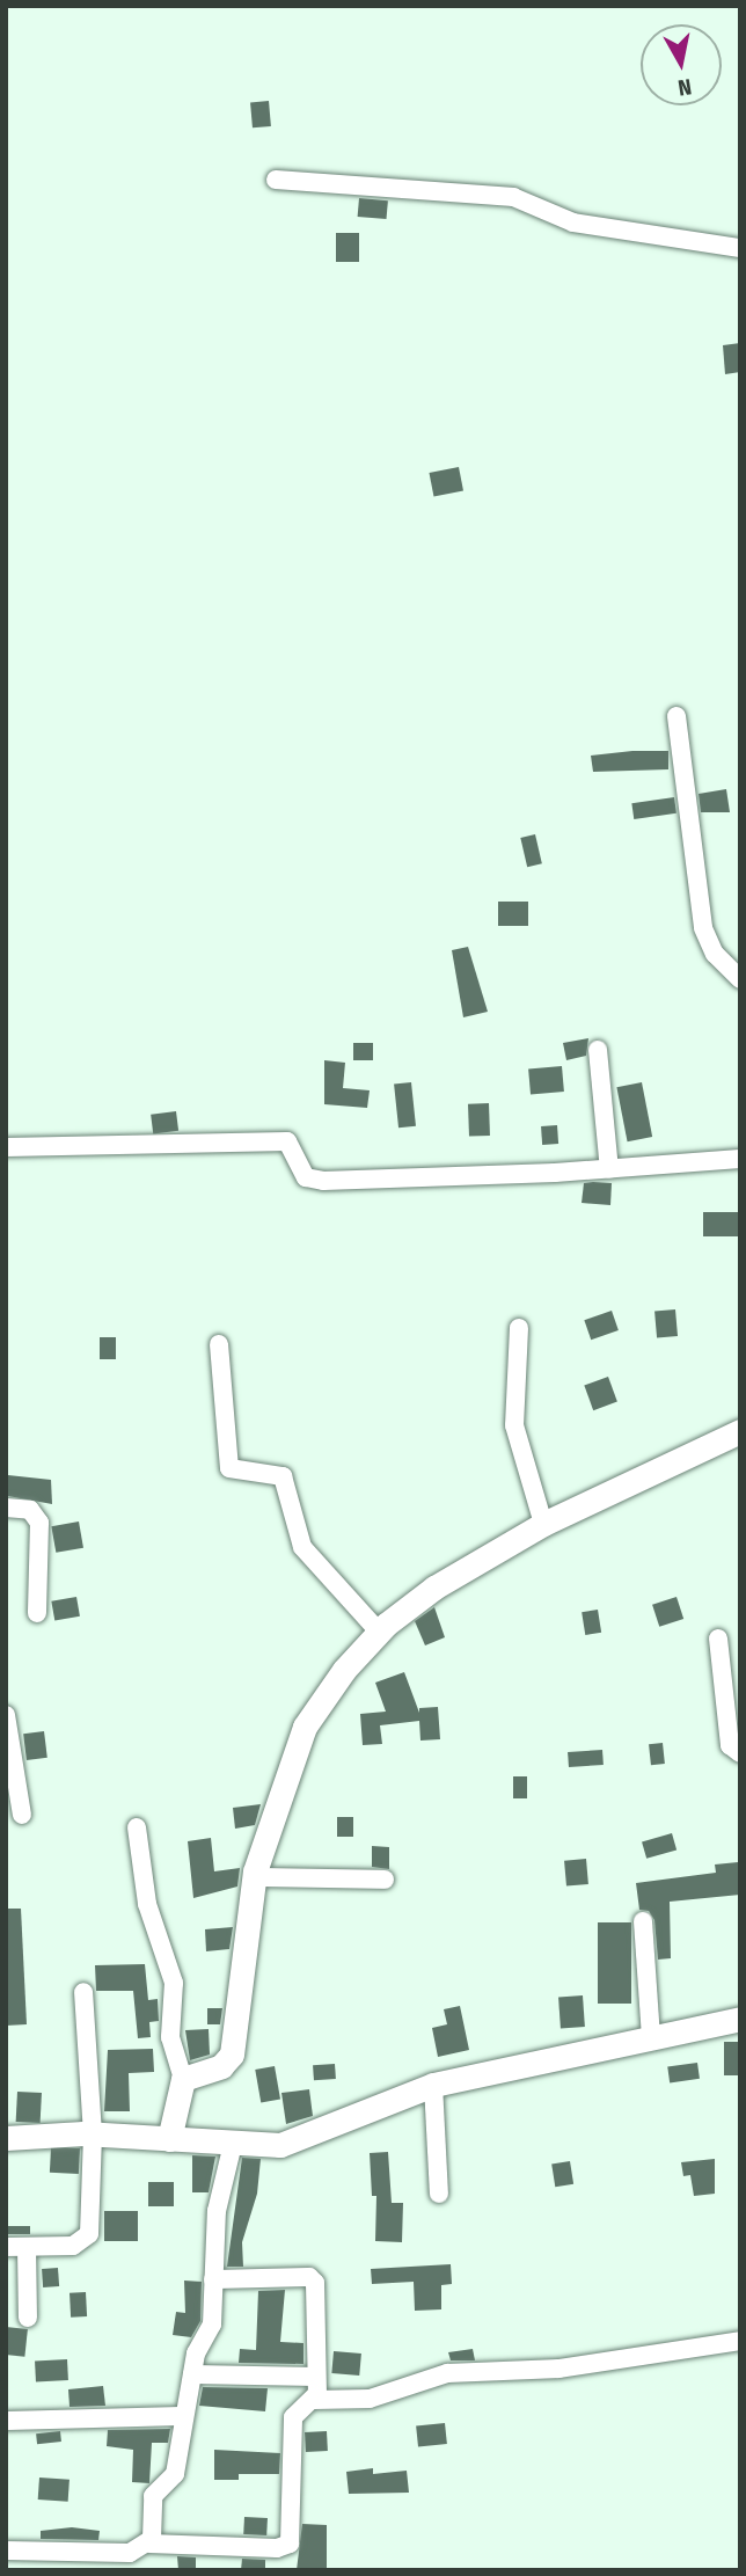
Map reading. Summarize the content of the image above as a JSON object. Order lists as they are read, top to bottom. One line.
{"north":"bottom"}
